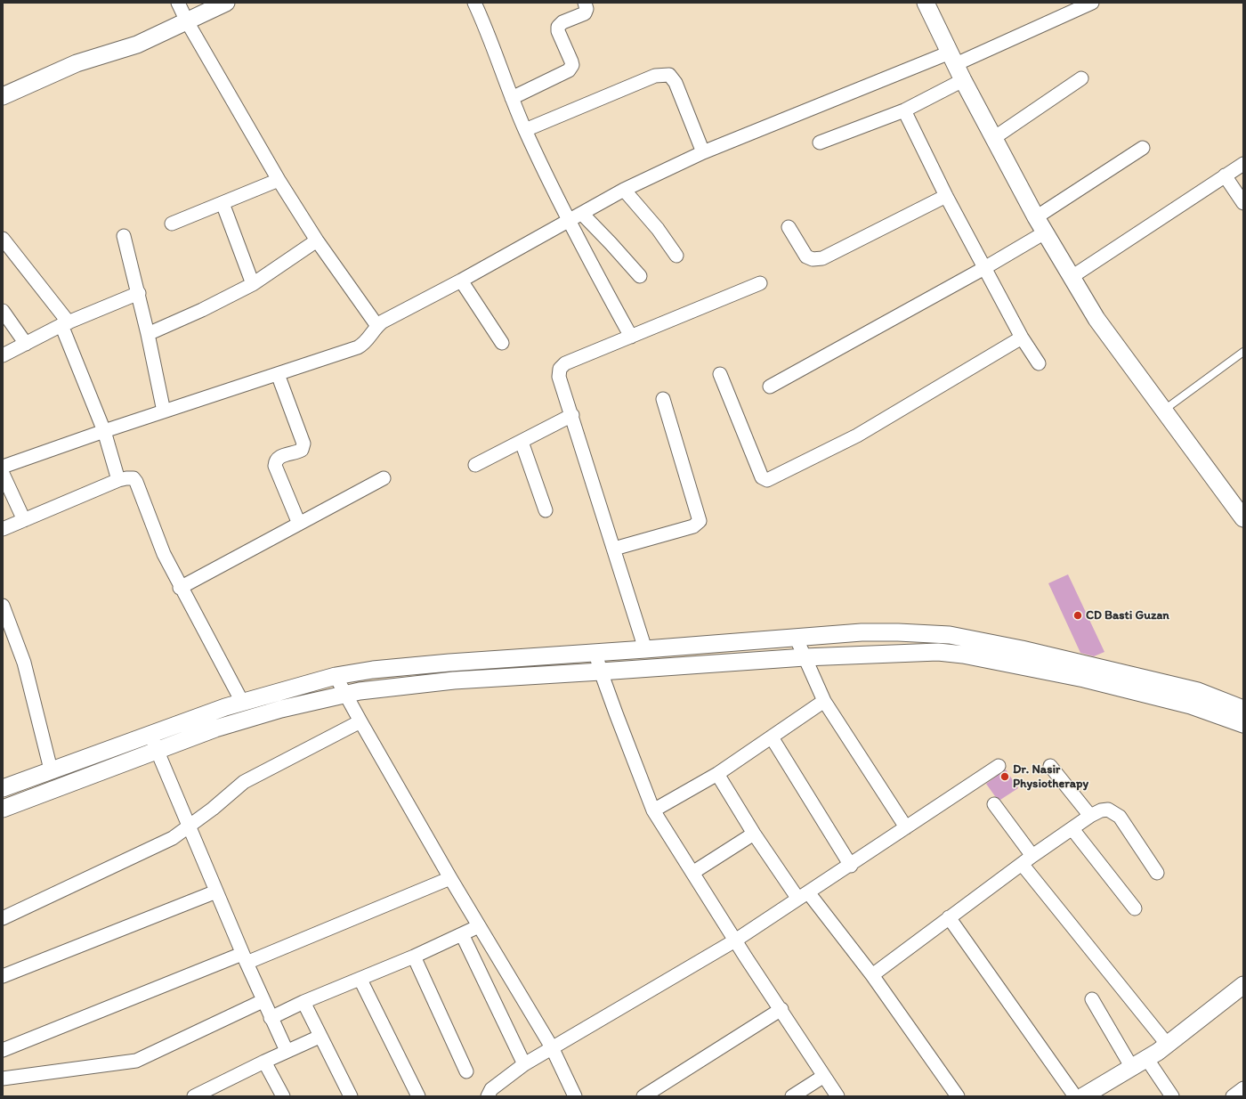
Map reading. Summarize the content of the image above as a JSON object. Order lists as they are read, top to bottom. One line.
{"places":["CD Basti Guzan","Dr. Nasir Physiotherapy"]}
